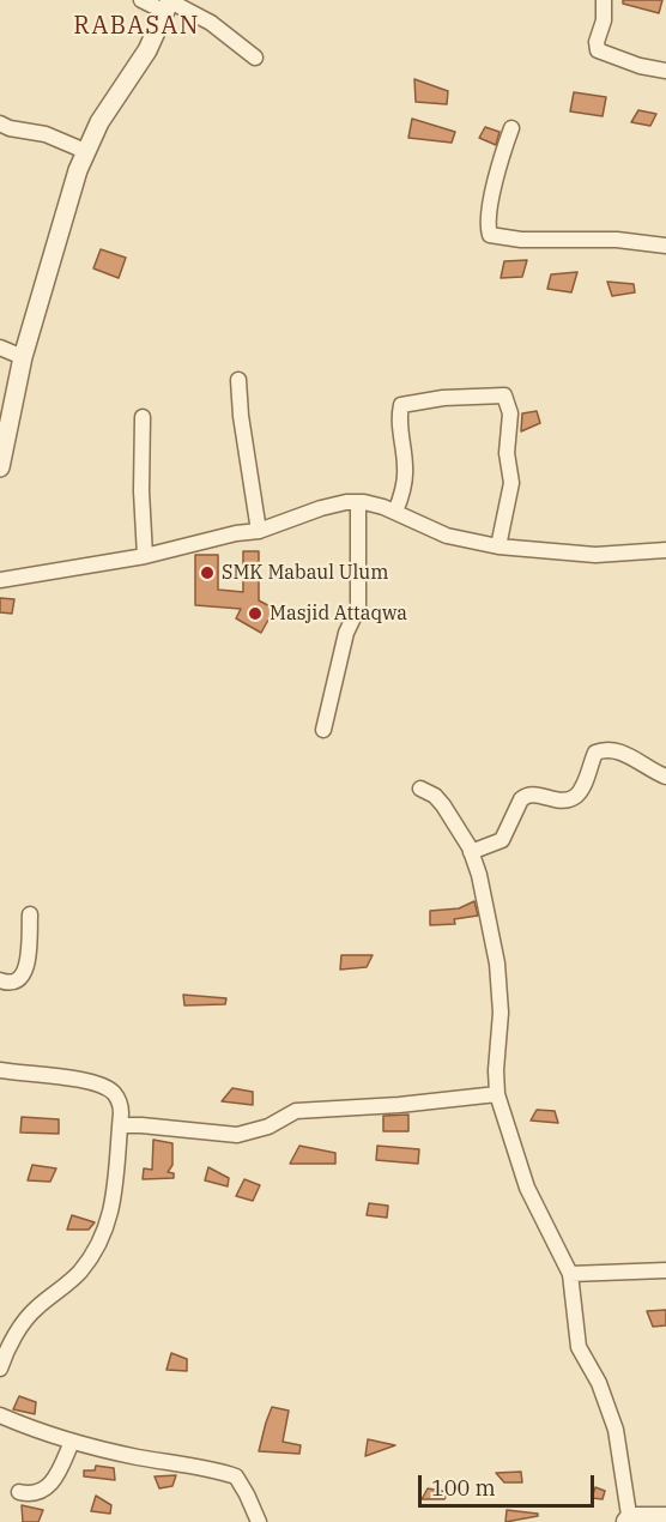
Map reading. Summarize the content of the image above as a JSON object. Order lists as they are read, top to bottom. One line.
{"districts":["RABASAN"],"places":["SMK Mabaul Ulum","Masjid Attaqwa"],"scale_bar":"100 m"}
